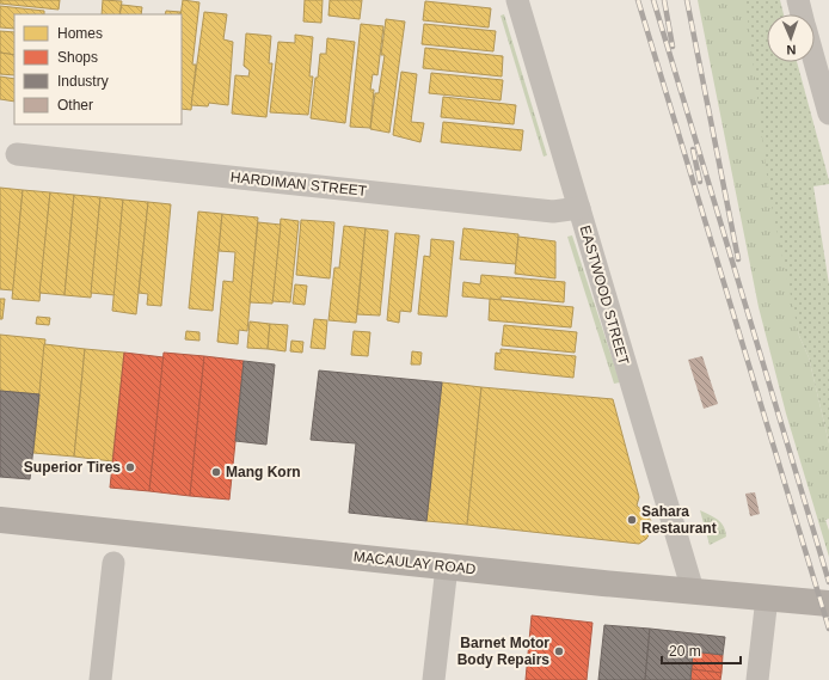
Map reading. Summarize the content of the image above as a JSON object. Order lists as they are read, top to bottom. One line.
{"streets":{"street":["HARDIMAN STREET","EASTWOOD STREET","MACAULAY ROAD"]},"crossings":[["HARDIMAN STREET","EASTWOOD STREET"],["EASTWOOD STREET","MACAULAY ROAD"]],"places":["Superior Tires","Mang Korn","Sahara Restaurant","Barnet Motor Body Repairs"],"legend":["Homes","Shops","Industry","Other"],"scale_bar":"20 m","north":"bottom"}
